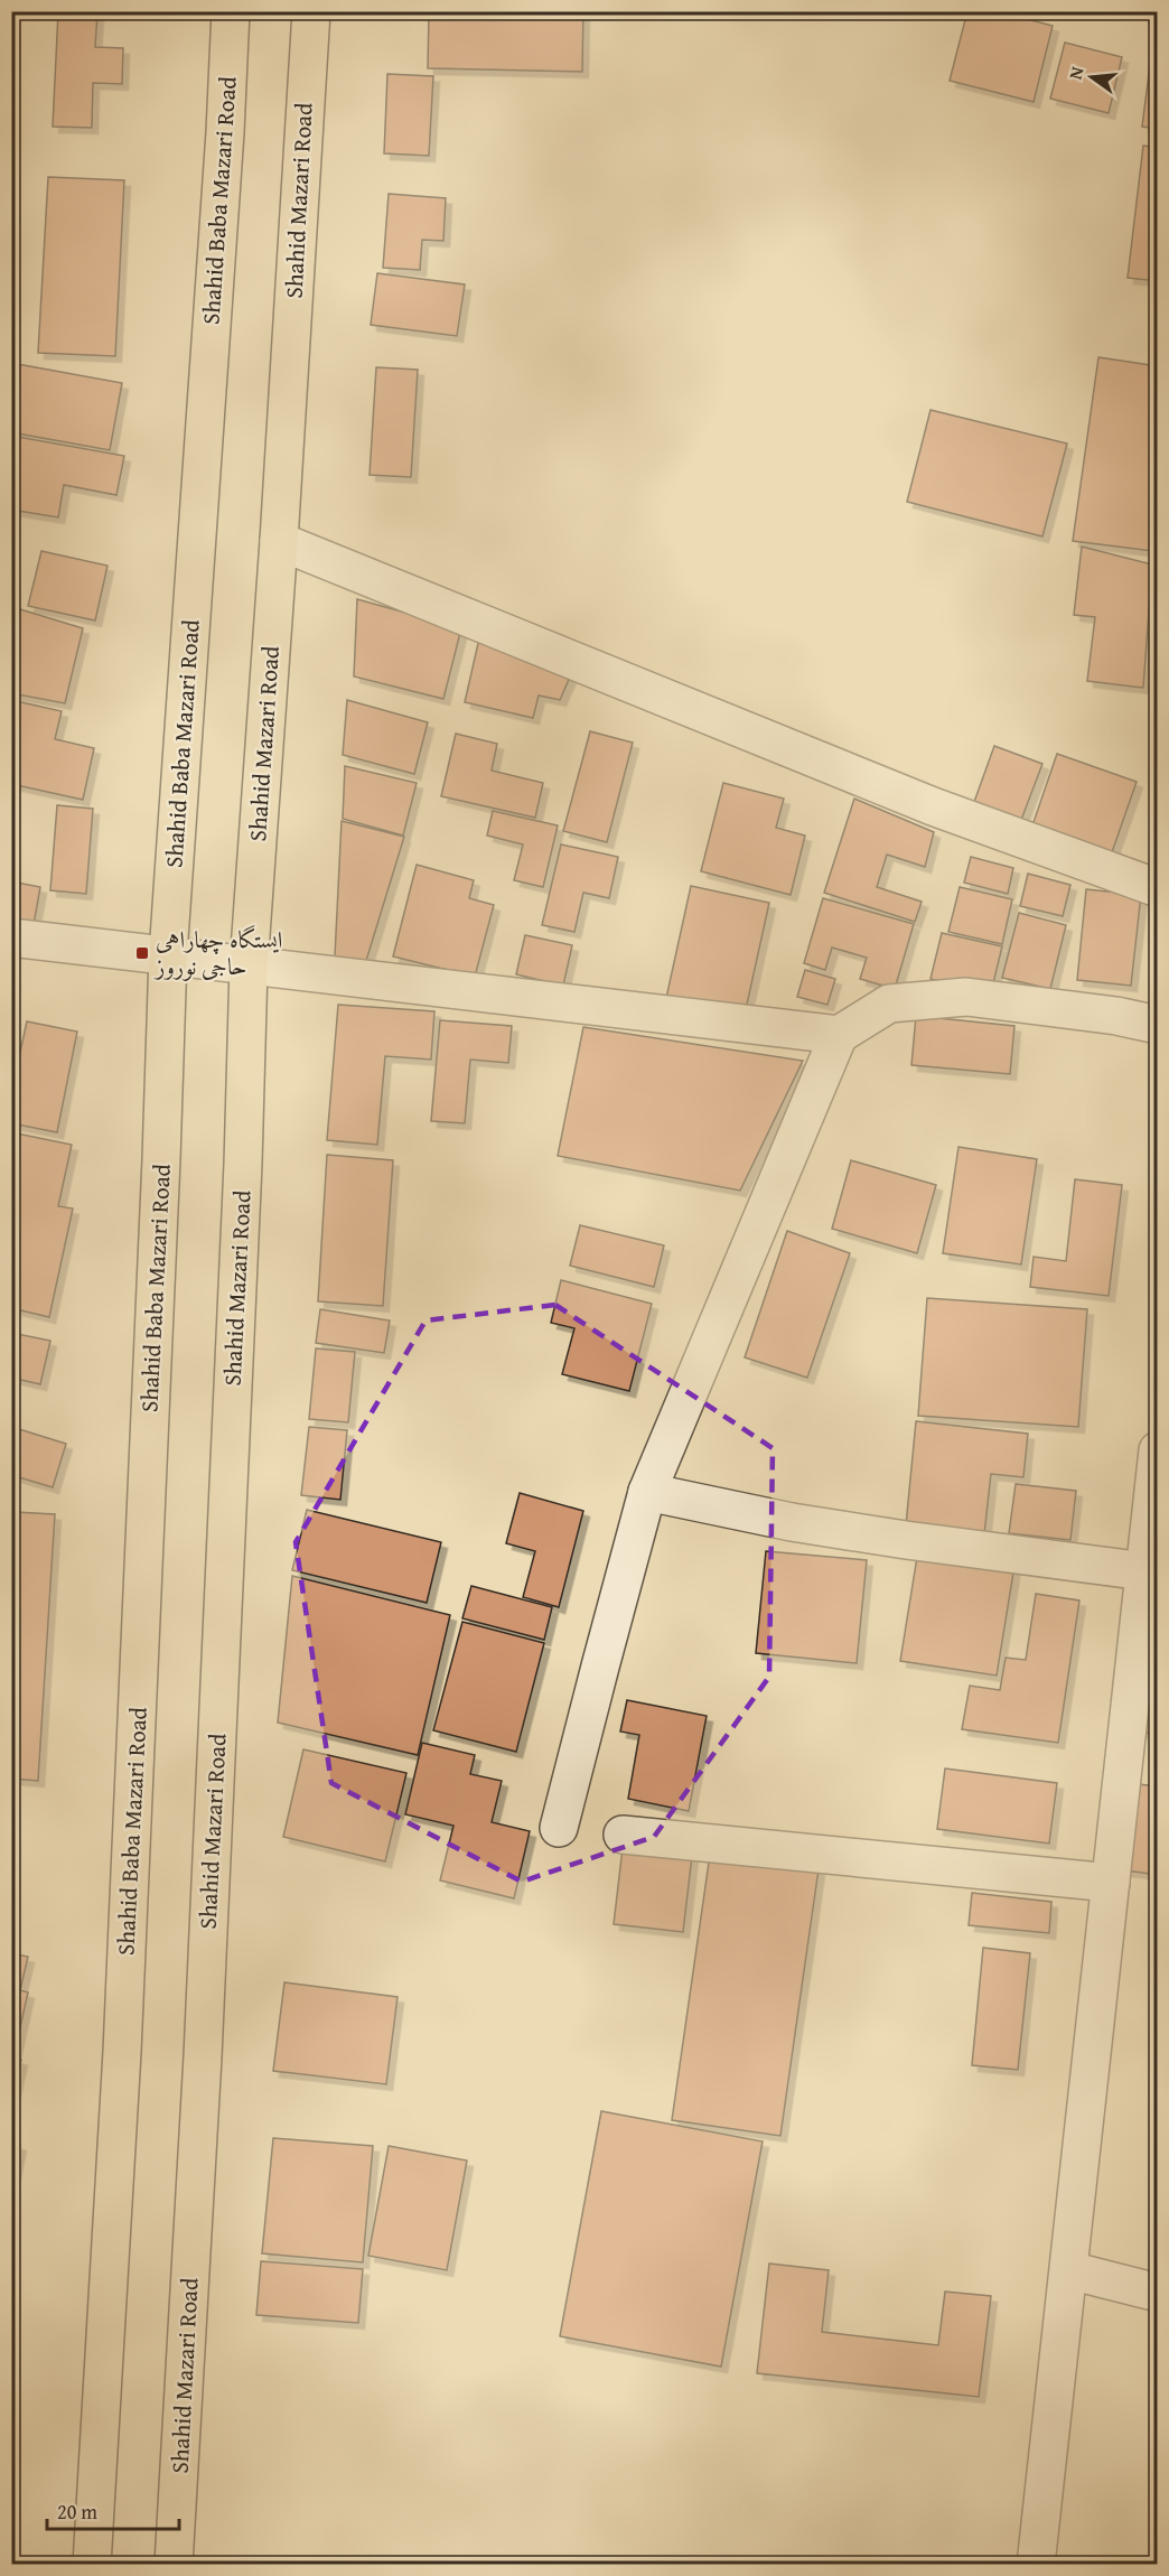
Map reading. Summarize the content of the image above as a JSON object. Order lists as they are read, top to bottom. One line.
{"streets":{"main road":["Shahid Baba Mazari Road","Shahid Mazari Road"]},"places":{"transit":["ایستگاه چهاراهی حاجی نوروز"]},"scale_bar":"20 m","north":"left"}
